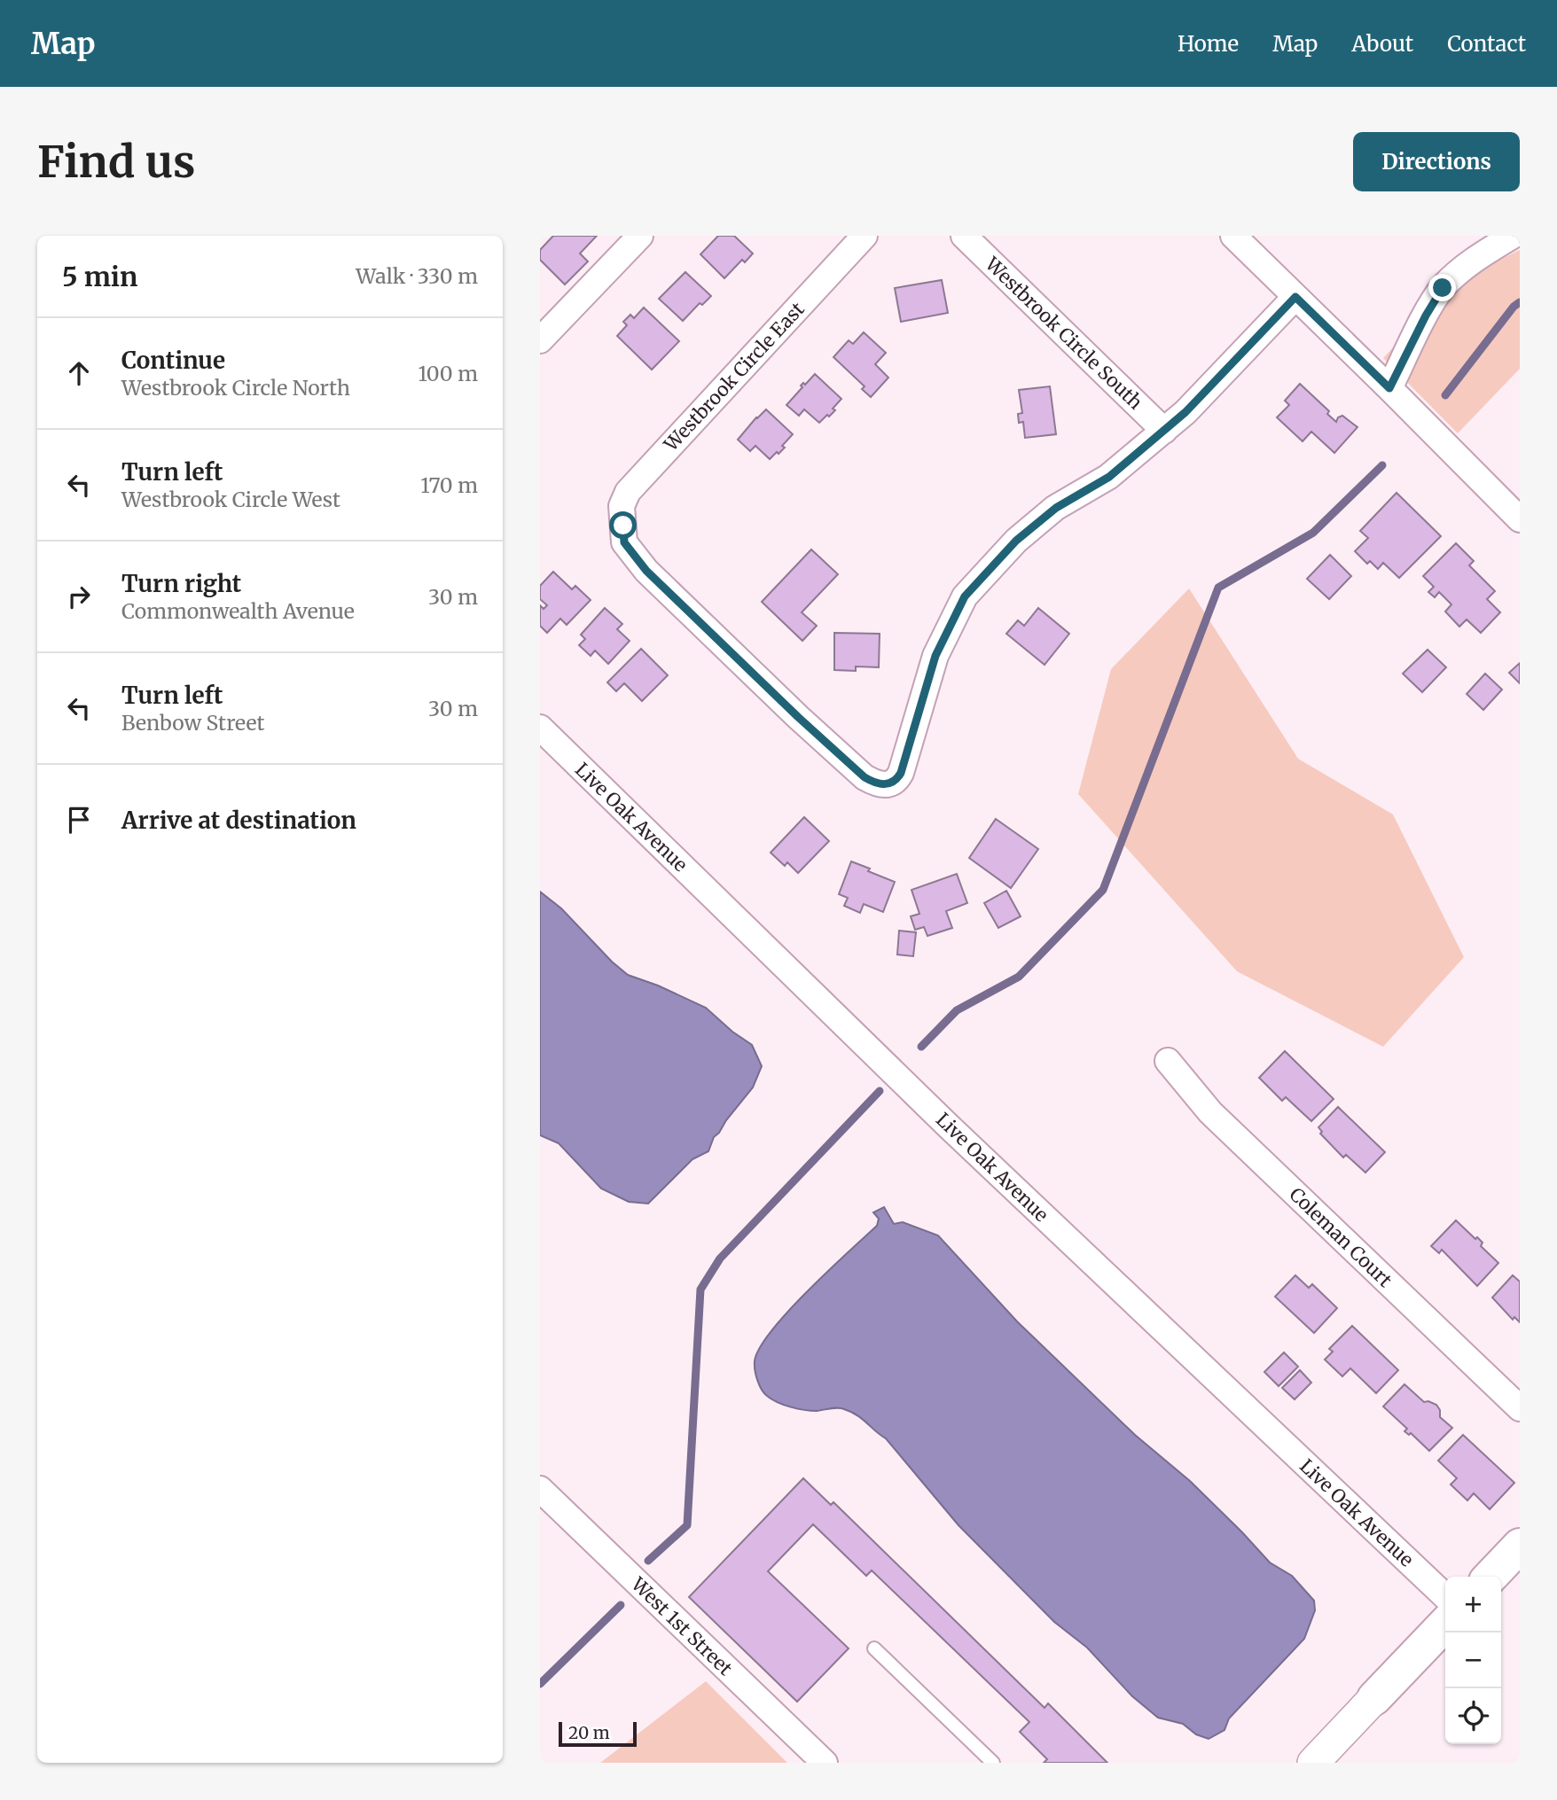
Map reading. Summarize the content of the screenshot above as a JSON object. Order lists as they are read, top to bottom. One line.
{"streets":{"street":["Westbrook Circle South","Westbrook Circle East","Live Oak Avenue","Coleman Court","West 1st Street"]},"crossings":[["Westbrook Circle South","Westbrook Circle East"]],"scale_bar":"20 m","page":{"header":"Map","nav":["Home","Map","About","Contact"],"buttons":"Directions","title":"Find us","heading":["5 min","Walk · 330 m"],"list":[["Continue","Westbrook Circle North","100 m"],["Turn left","Westbrook Circle West","170 m"],["Turn right","Commonwealth Avenue","30 m"],["Turn left","Benbow Street","30 m"],"Arrive at destination"],"map_buttons":["+","−"],"scale":"20 m"}}
